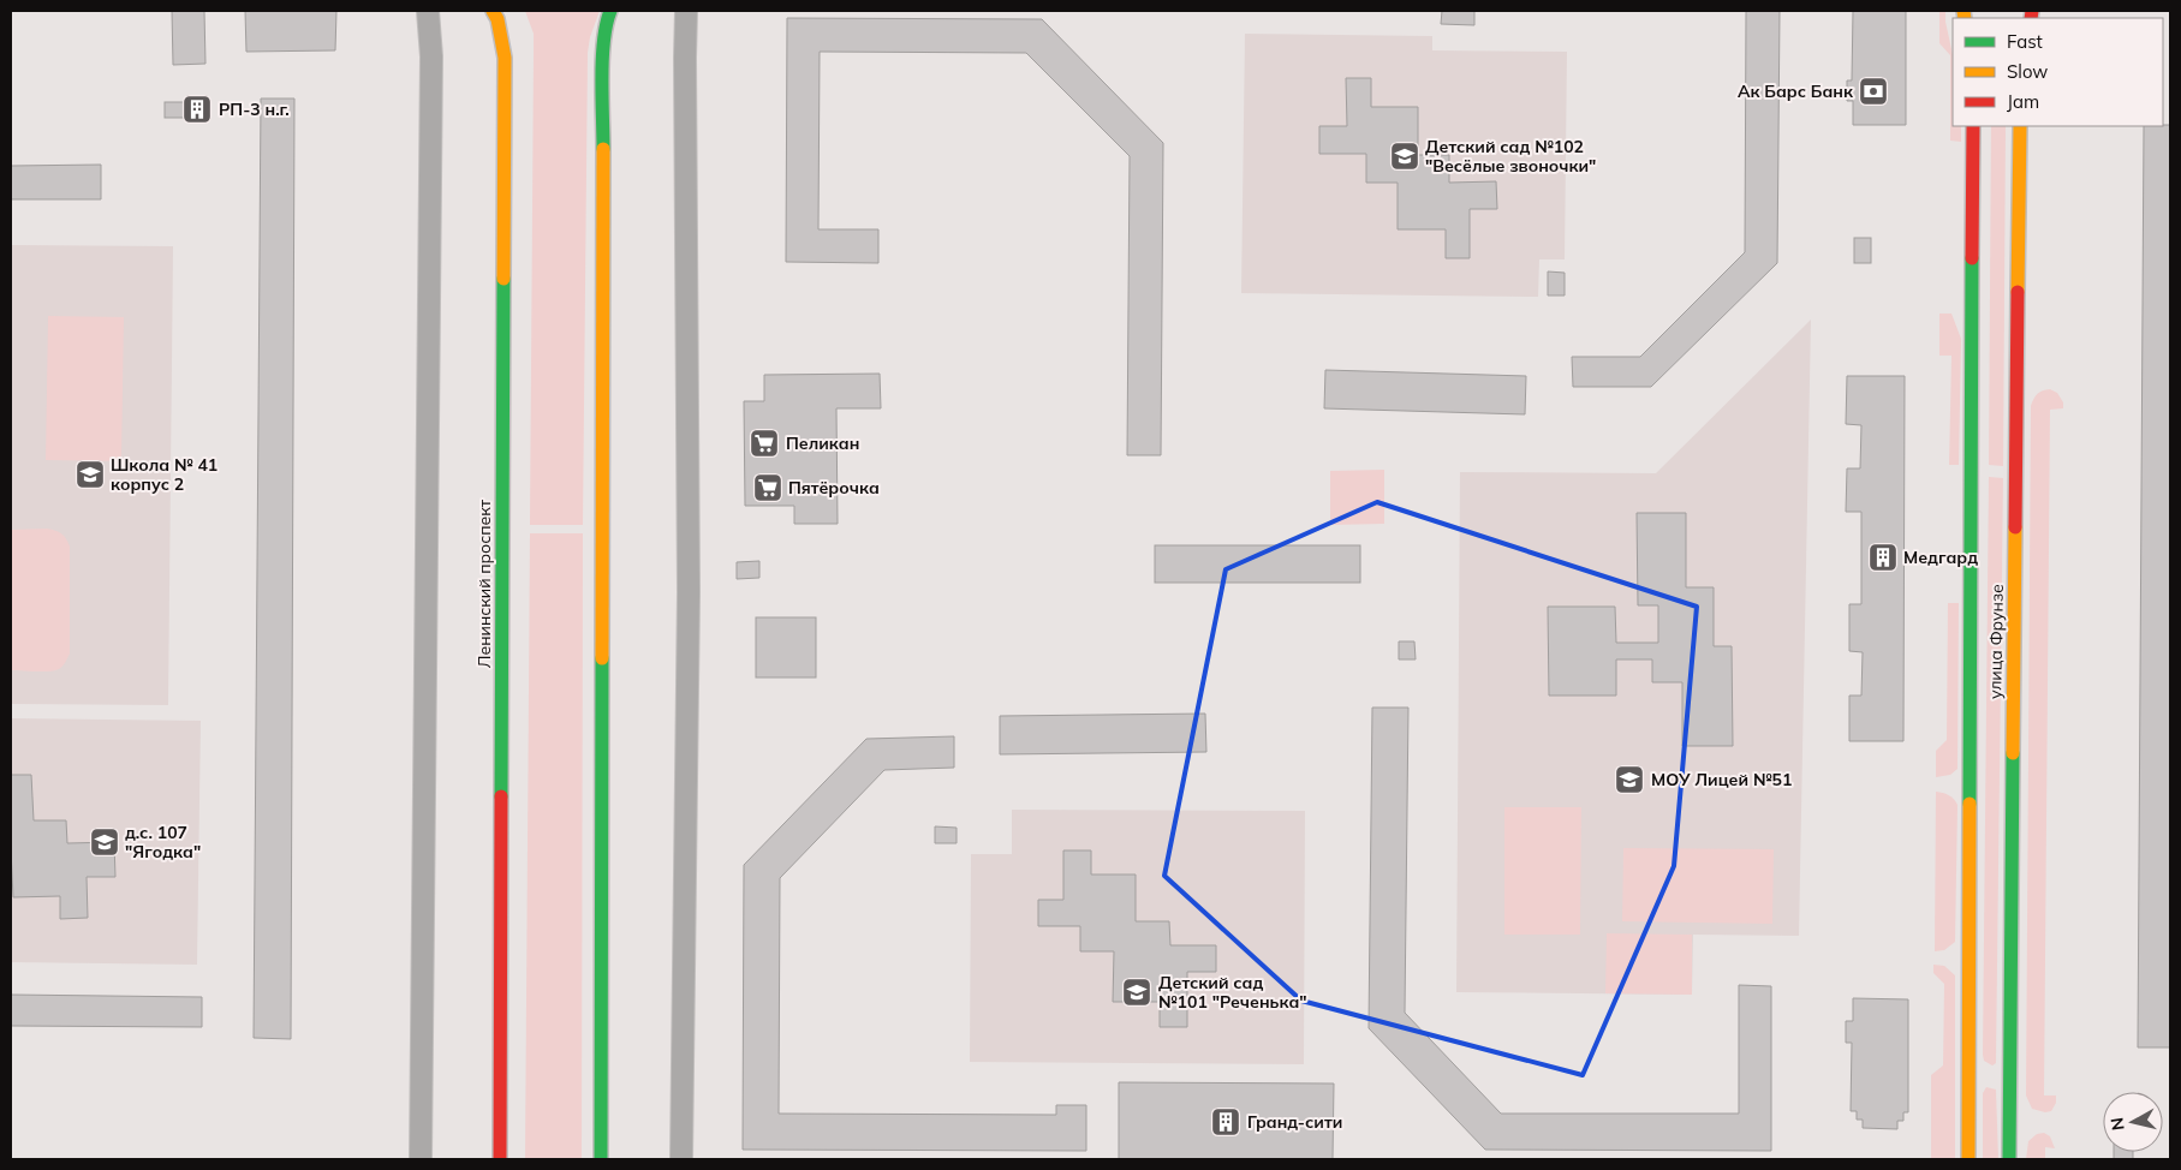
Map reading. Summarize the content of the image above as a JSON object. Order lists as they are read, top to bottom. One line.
{"streets":{"main road":["Ленинский проспект","улица Фрунзе"]},"places":{"bank":["Ак Барс Банк"],"building":["РП-3 н.г.","Медгард","Гранд-сити"],"school or university":["Детский сад №102 \"Весёлые звоночки\"","Школа № 41 корпус 2","МОУ Лицей №51","д.с. 107 \"Ягодка\"","Детский сад №101 \"Реченька\""],"supermarket":["Пеликан","Пятёрочка"]},"legend":["Fast","Slow","Jam"],"north":"left"}
